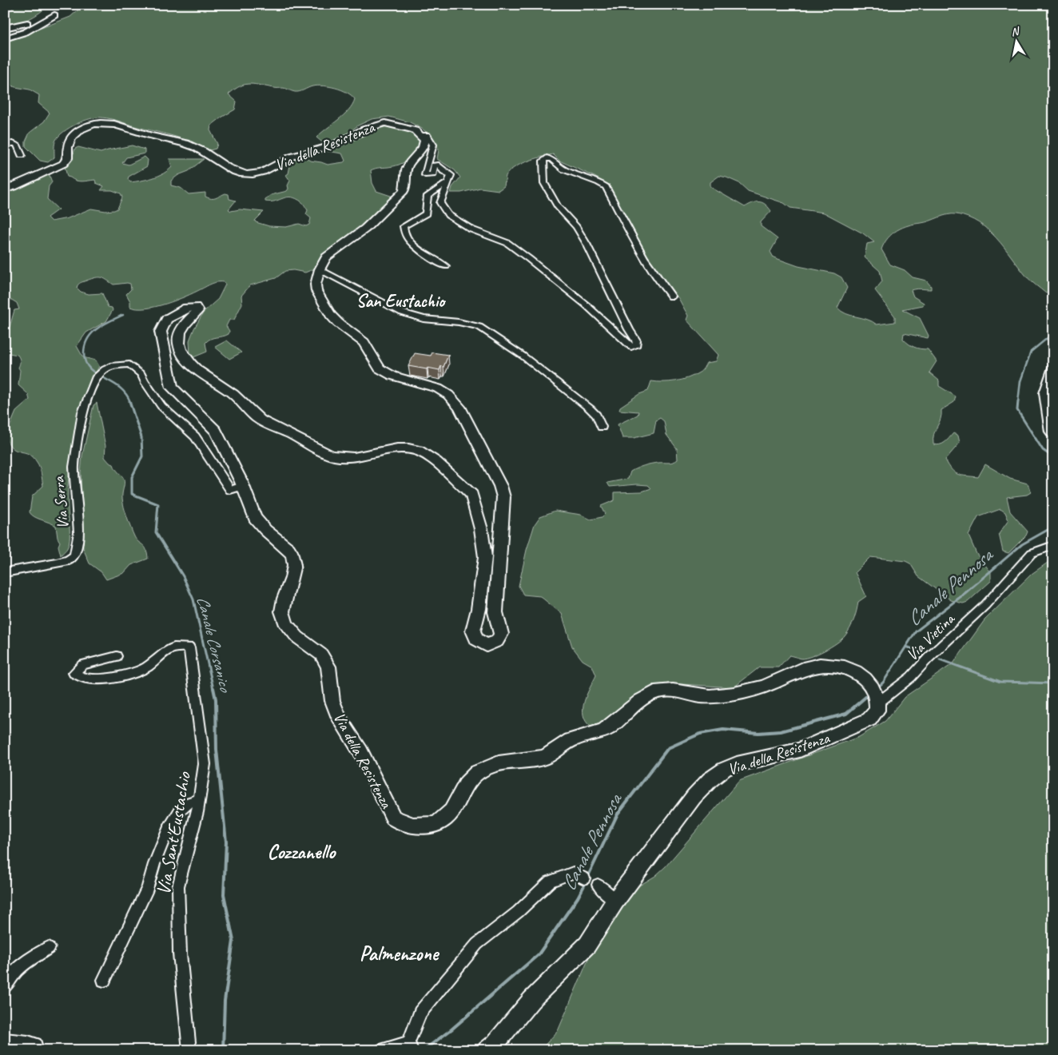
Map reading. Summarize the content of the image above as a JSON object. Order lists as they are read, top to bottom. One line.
{"streets":{"street":["Via della Resistenza","Via Serra","Via Vietina","Via Sant'Eustachio"]},"crossings":[["Via della Resistenza","Via Serra"],["Via della Resistenza","Via Vietina"]],"districts":["San Eustachio","Cozzanello","Palmenzone"],"water":["Canale Pennosa","Canale Corsanico"],"north":"top"}
